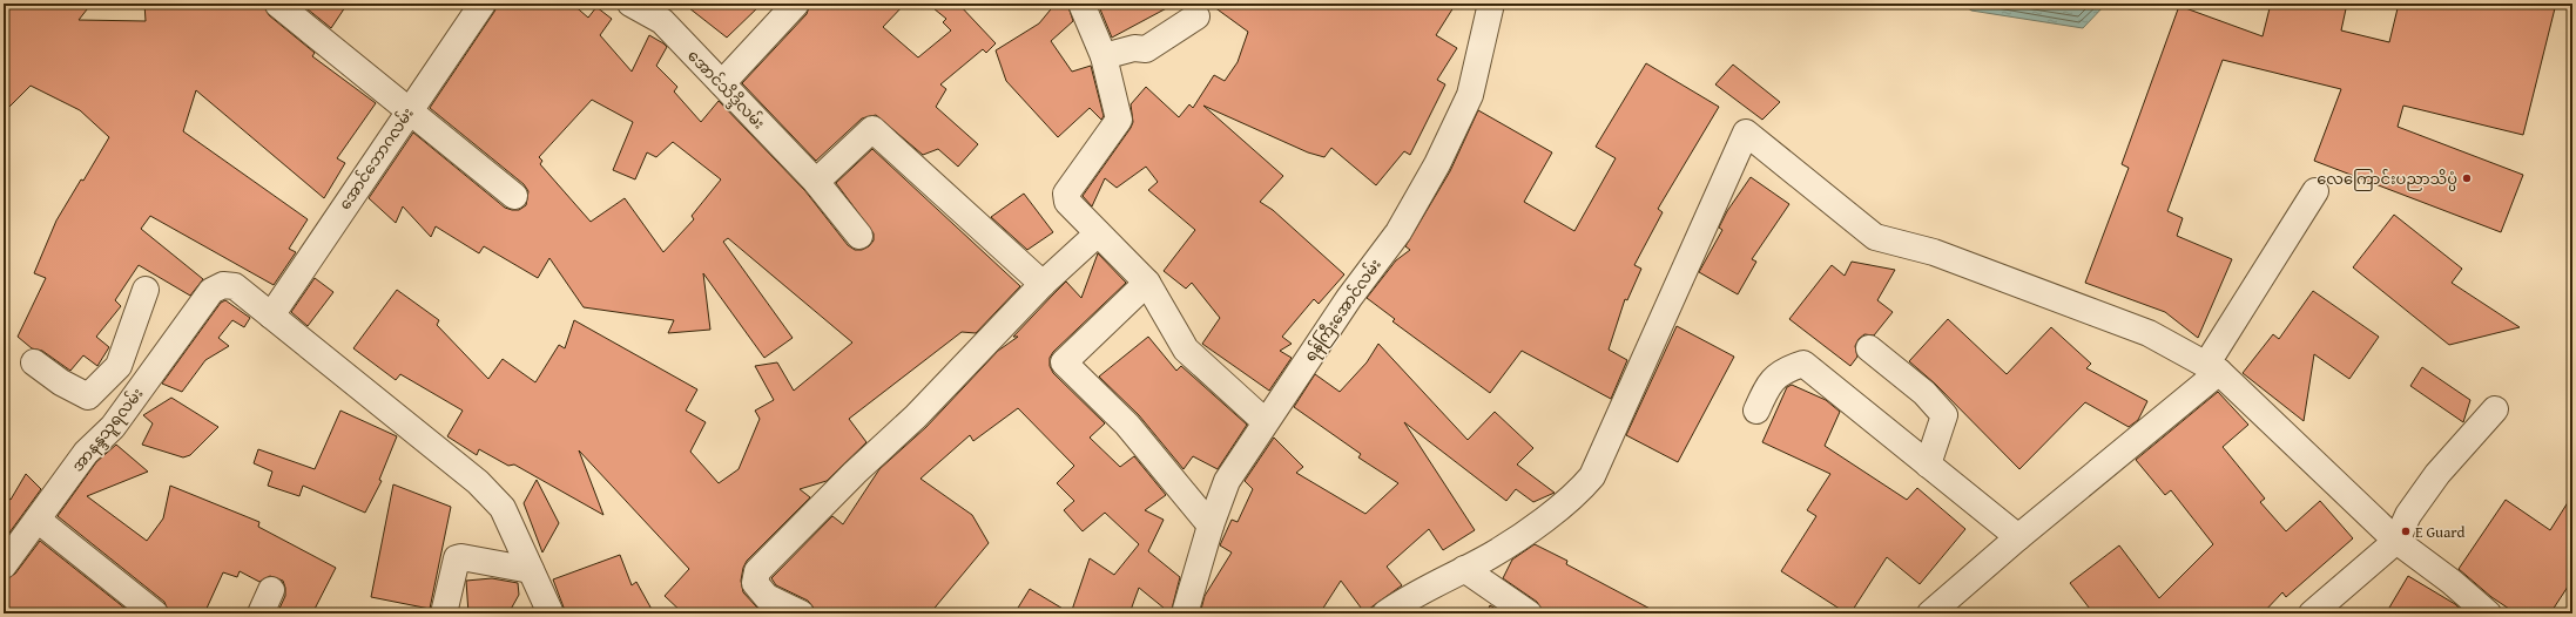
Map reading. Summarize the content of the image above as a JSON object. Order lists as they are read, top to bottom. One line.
{"streets":{"street":["အောင်သိဒ္ဒိလမ်း","အောင်ဘောဂလမ်း","ရန်ကြီးအောင်လမ်း","အာနန္ဒသူရလမ်း"]},"crossings":[["အောင်ဘောဂလမ်း","အာနန္ဒသူရလမ်း"]],"places":["လေကြောင်းပညာသိပ္ပံ","E Guard"]}
